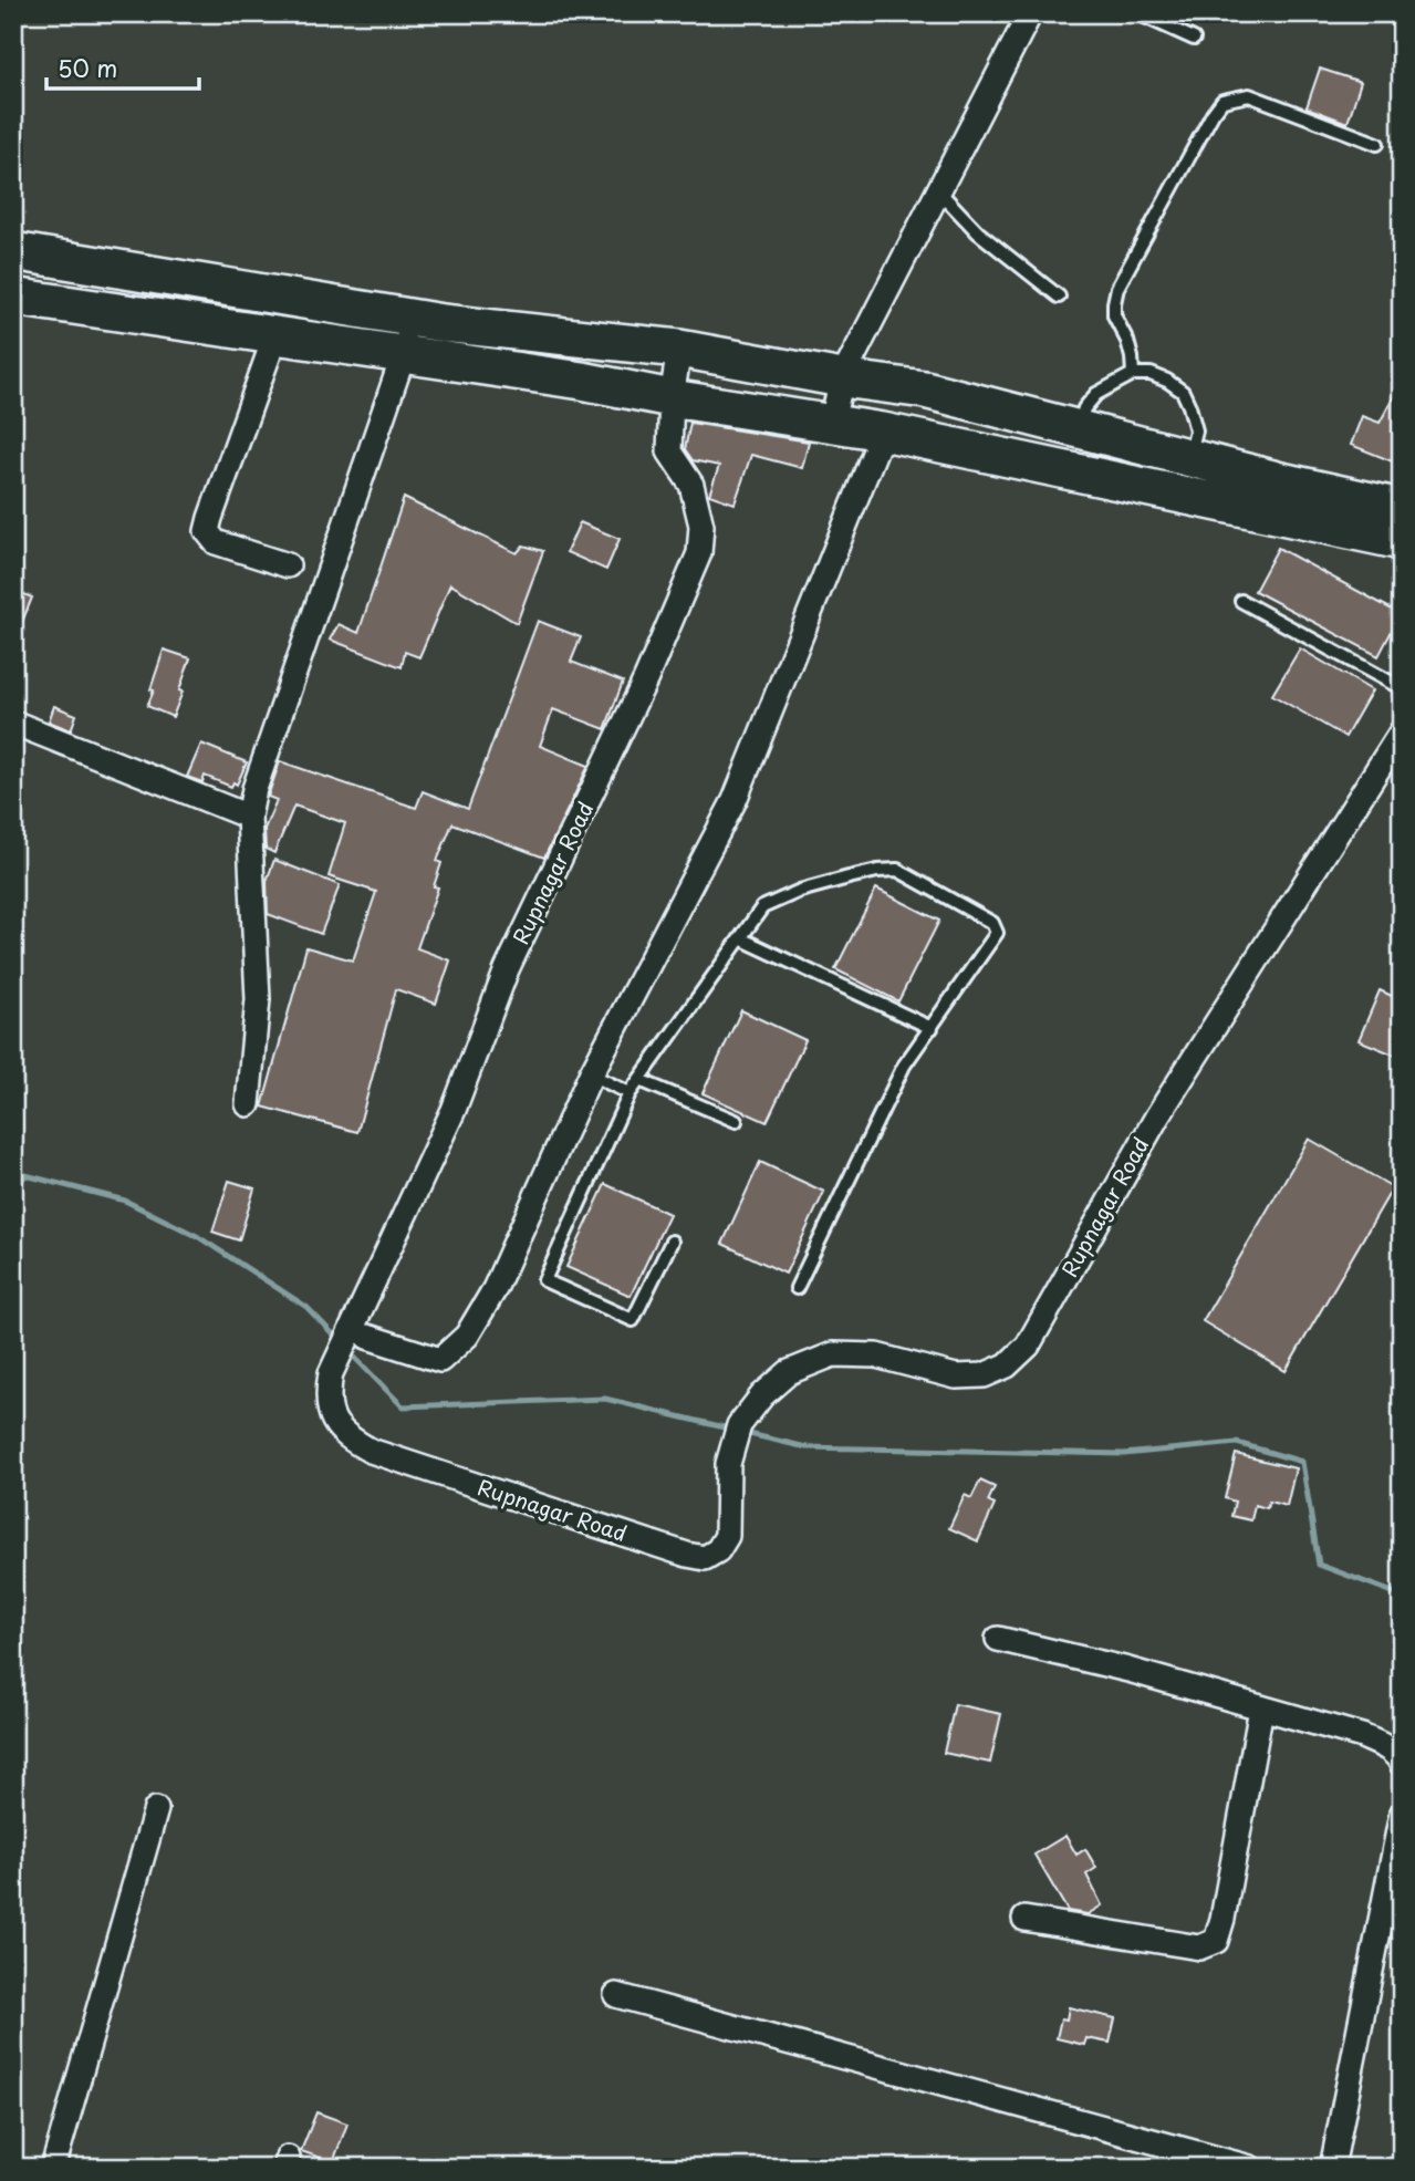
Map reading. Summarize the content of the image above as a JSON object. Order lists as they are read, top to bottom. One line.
{"streets":{"street":["Rupnagar Road"]},"scale_bar":"50 m"}
